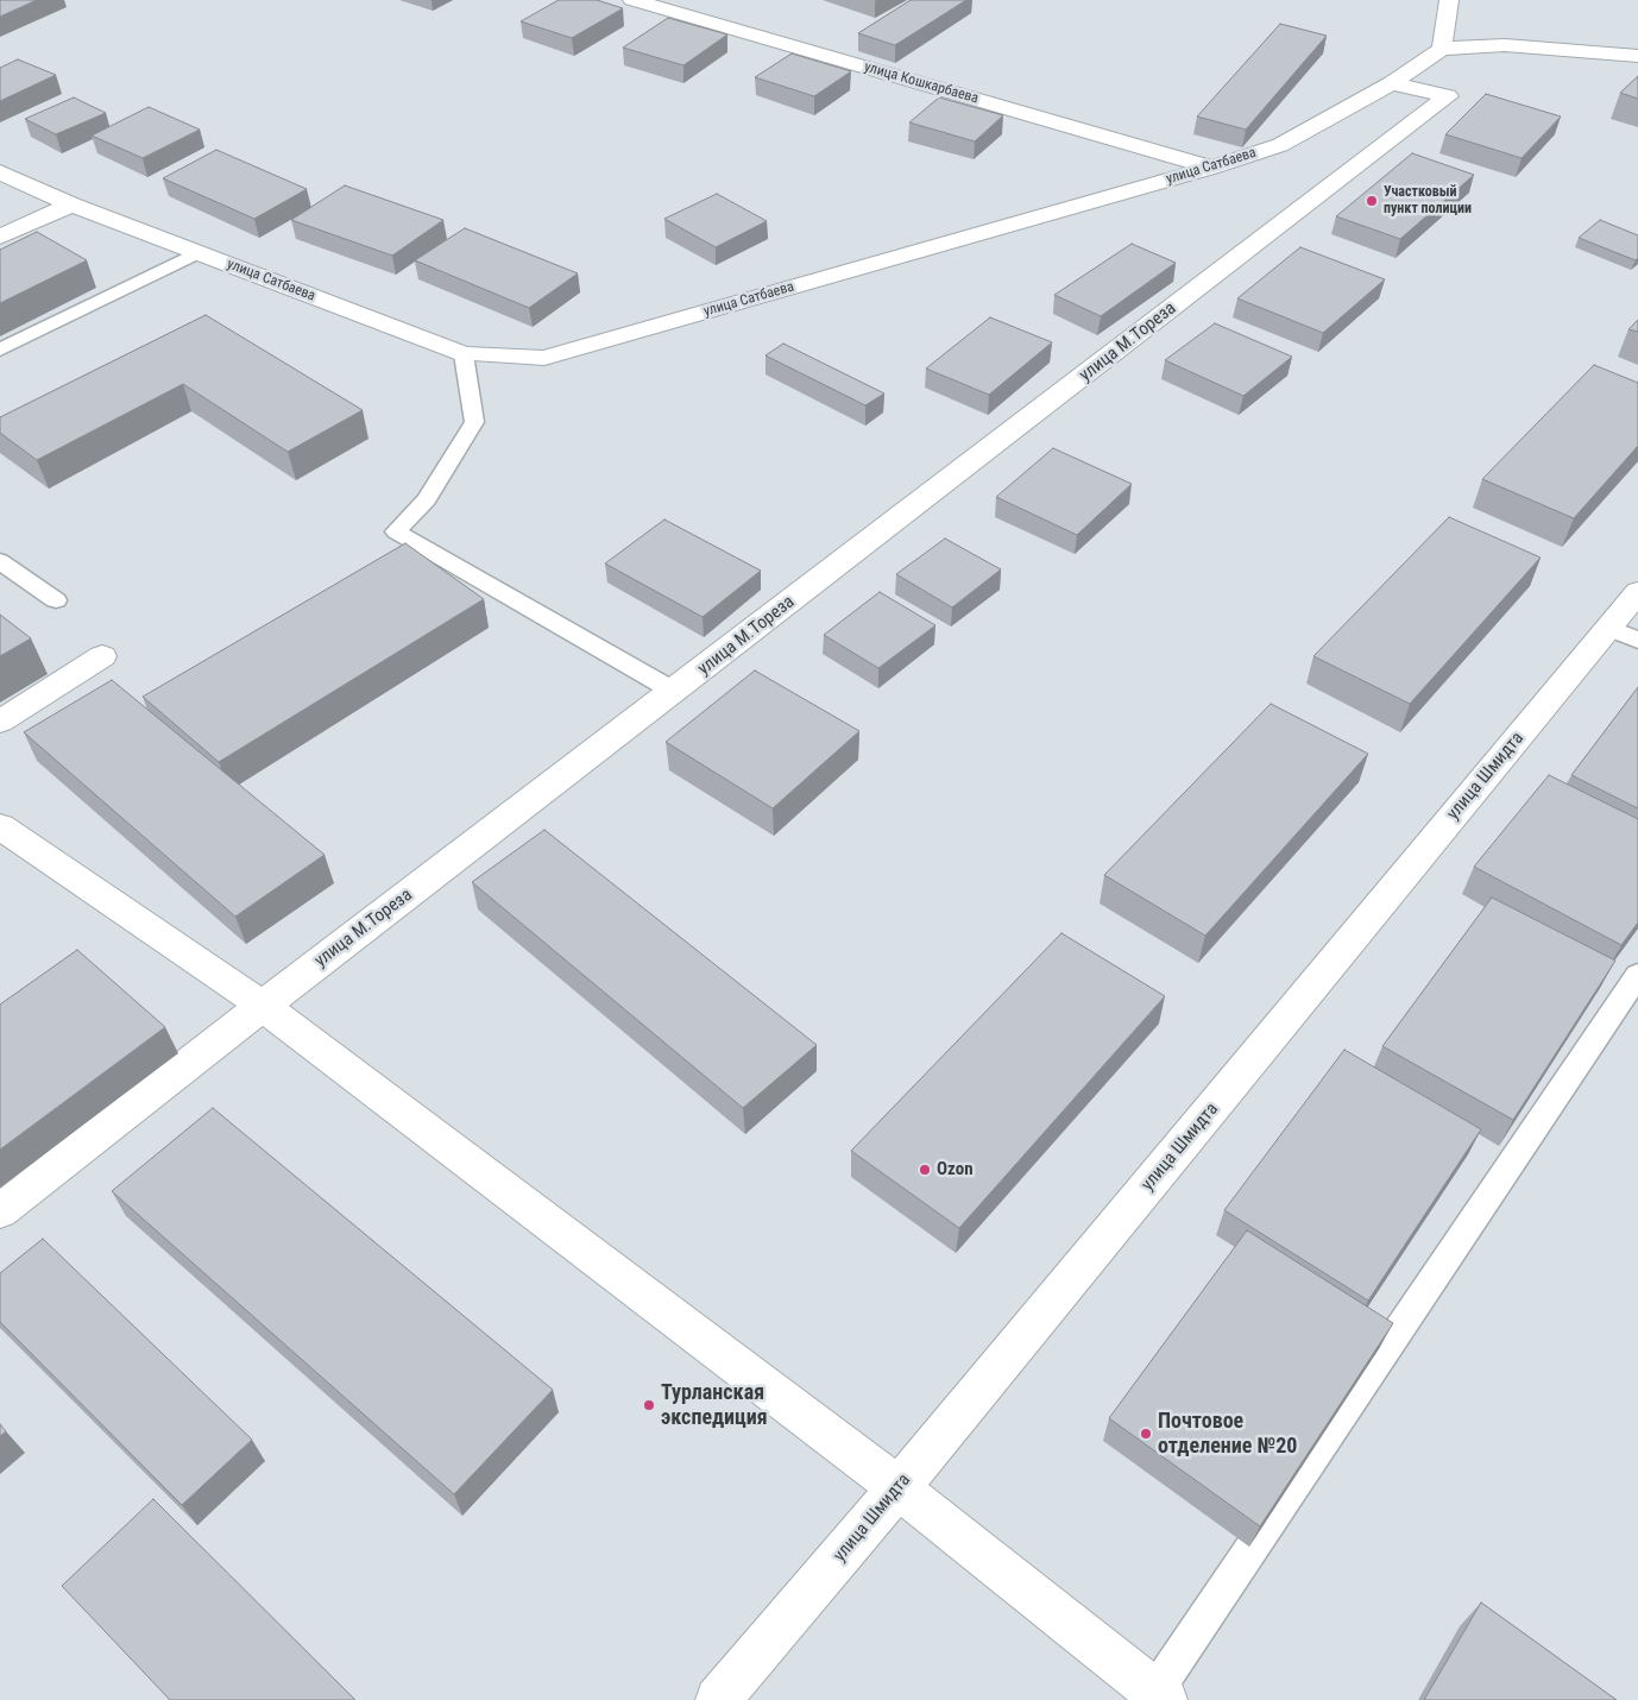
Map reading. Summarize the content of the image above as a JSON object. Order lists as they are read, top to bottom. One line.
{"streets":{"street":["улица Кошкарбаева","улица Сатбаева","улица М.Тореза","улица Шмидта"]},"crossings":[["улица Кошкарбаева","улица Сатбаева"],["улица Сатбаева","улица М.Тореза"]],"places":["Участковый пункт полиции","Ozon","Турланская экспедиция","Почтовое отделение №20"]}
